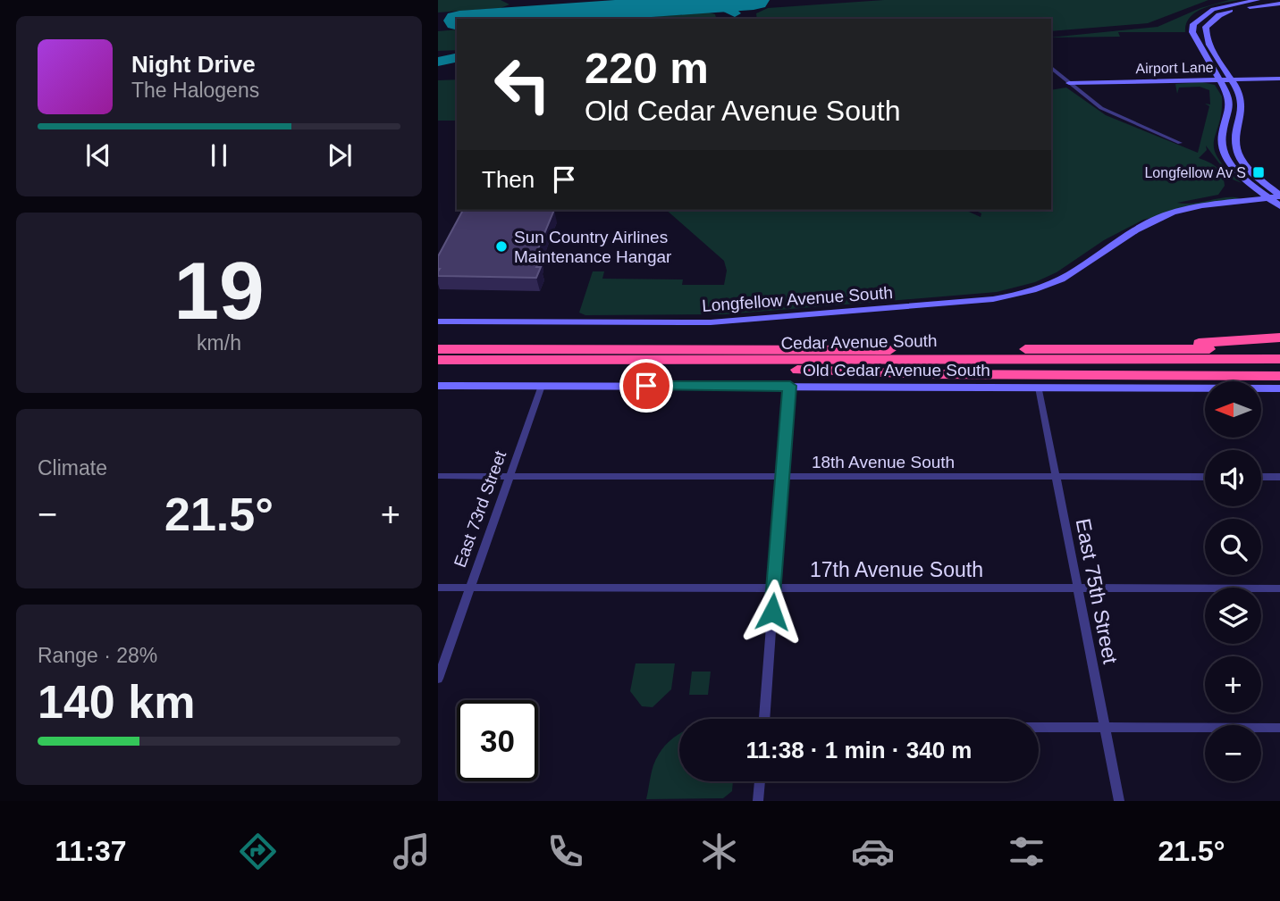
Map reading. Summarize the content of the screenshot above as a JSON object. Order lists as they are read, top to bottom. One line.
{"streets":{"highway":["Cedar Avenue South"],"street":["Airport Lane","Longfellow Avenue South","Old Cedar Avenue South","18th Avenue South","East 73rd Street","17th Avenue South","East 75th Street"]},"crossings":[["Old Cedar Avenue South","East 73rd Street"],["Old Cedar Avenue South","East 75th Street"],["18th Avenue South","East 73rd Street"],["18th Avenue South","East 75th Street"],["East 73rd Street","17th Avenue South"],["17th Avenue South","East 75th Street"]],"places":{"transit":["Longfellow Av S"],"other":["Sun Country Airlines Maintenance Hangar"]},"north":"left","page":{"turn":["220 m","Old Cedar Avenue South"],"song":["Night Drive","The Halogens"],"then":"Then","tile":[["19","km/h"],"Climate",["Range · 28%","140 km"]],"map_buttons":["+","−"],"heat":["−","21.5°","+"],"limit":"30","trip":"11:38 · 1 min · 340 m","tabs":["11:37","21.5°"]}}
